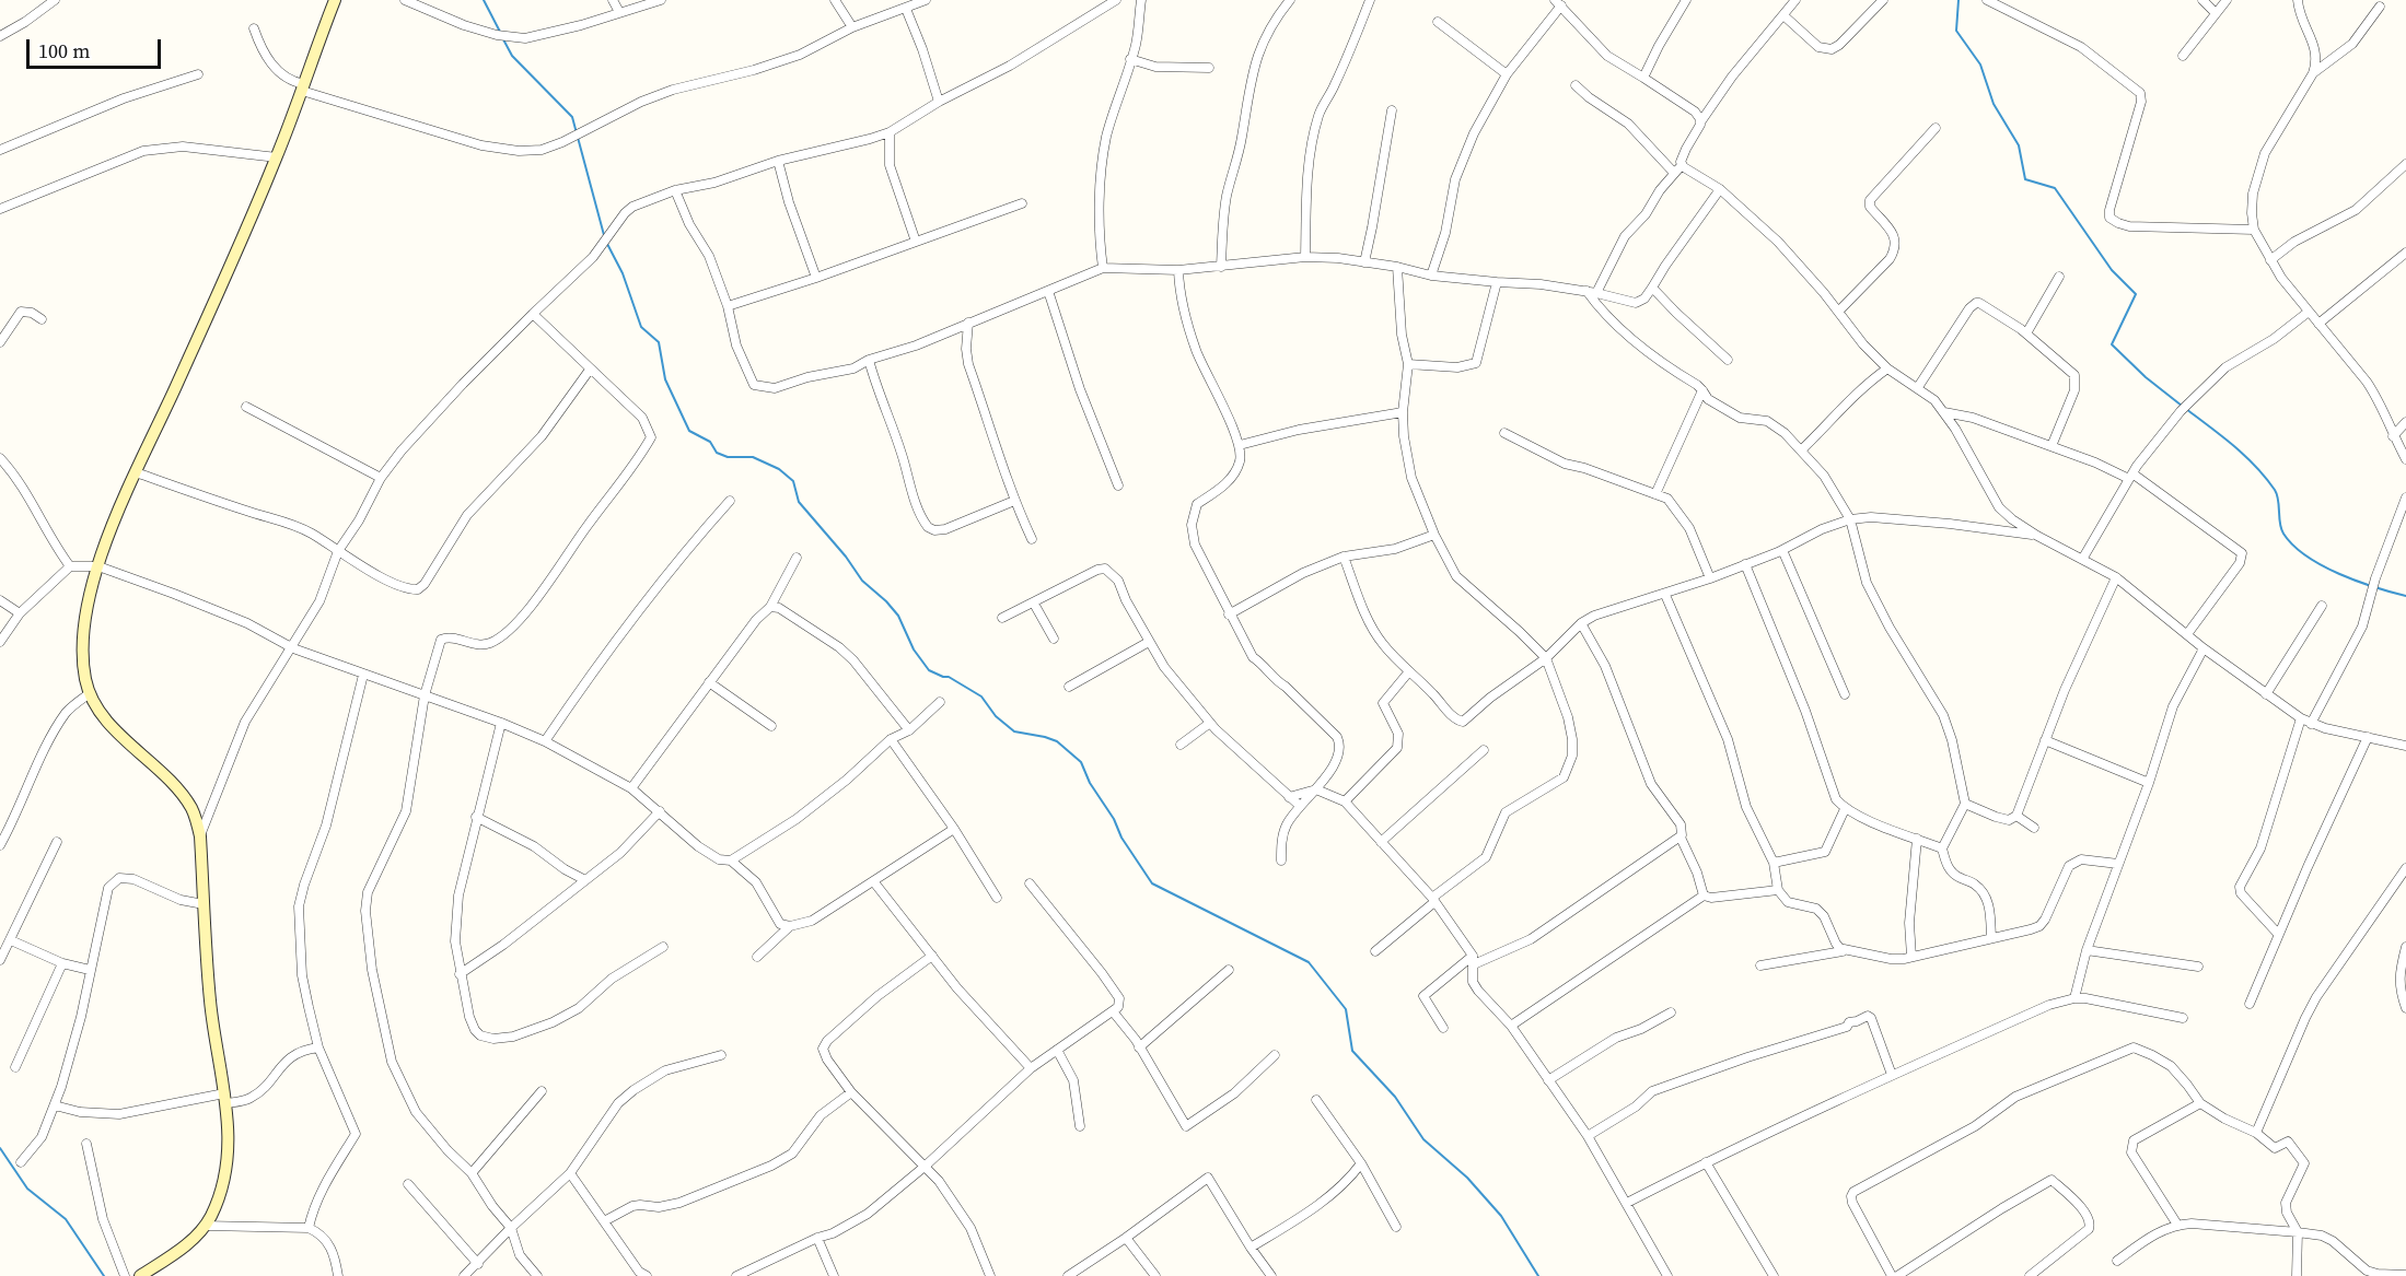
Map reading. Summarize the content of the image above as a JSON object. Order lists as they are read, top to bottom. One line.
{"scale_bar":"100 m"}
